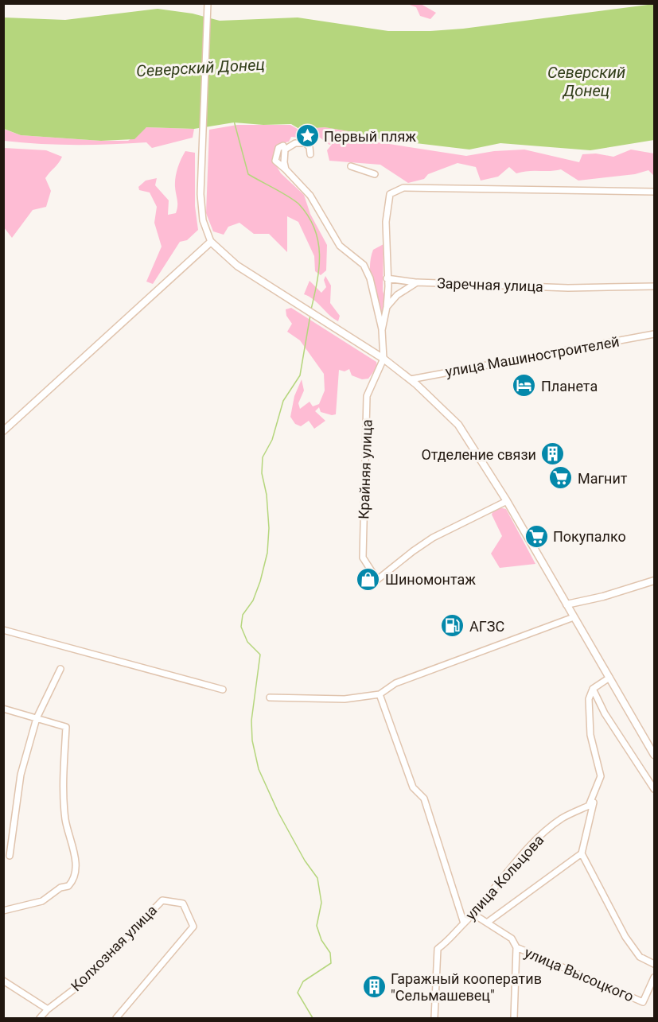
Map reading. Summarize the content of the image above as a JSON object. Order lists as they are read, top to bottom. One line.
{"streets":{"street":["Заречная улица","улица Машиностроителей","Крайняя улица","улица Кольцова","Колхозная улица","улица Высоцкого"]},"water":["Северский Донец"],"places":{"place":["Первый пляж"],"hotel":["Планета"],"building":["Отделение связи","Гаражный кооператив \"Сельмашевец\""],"supermarket":["Магнит","Покупалко"],"shop":["Шиномонтаж"],"fuel station":["АГЗС"]}}
